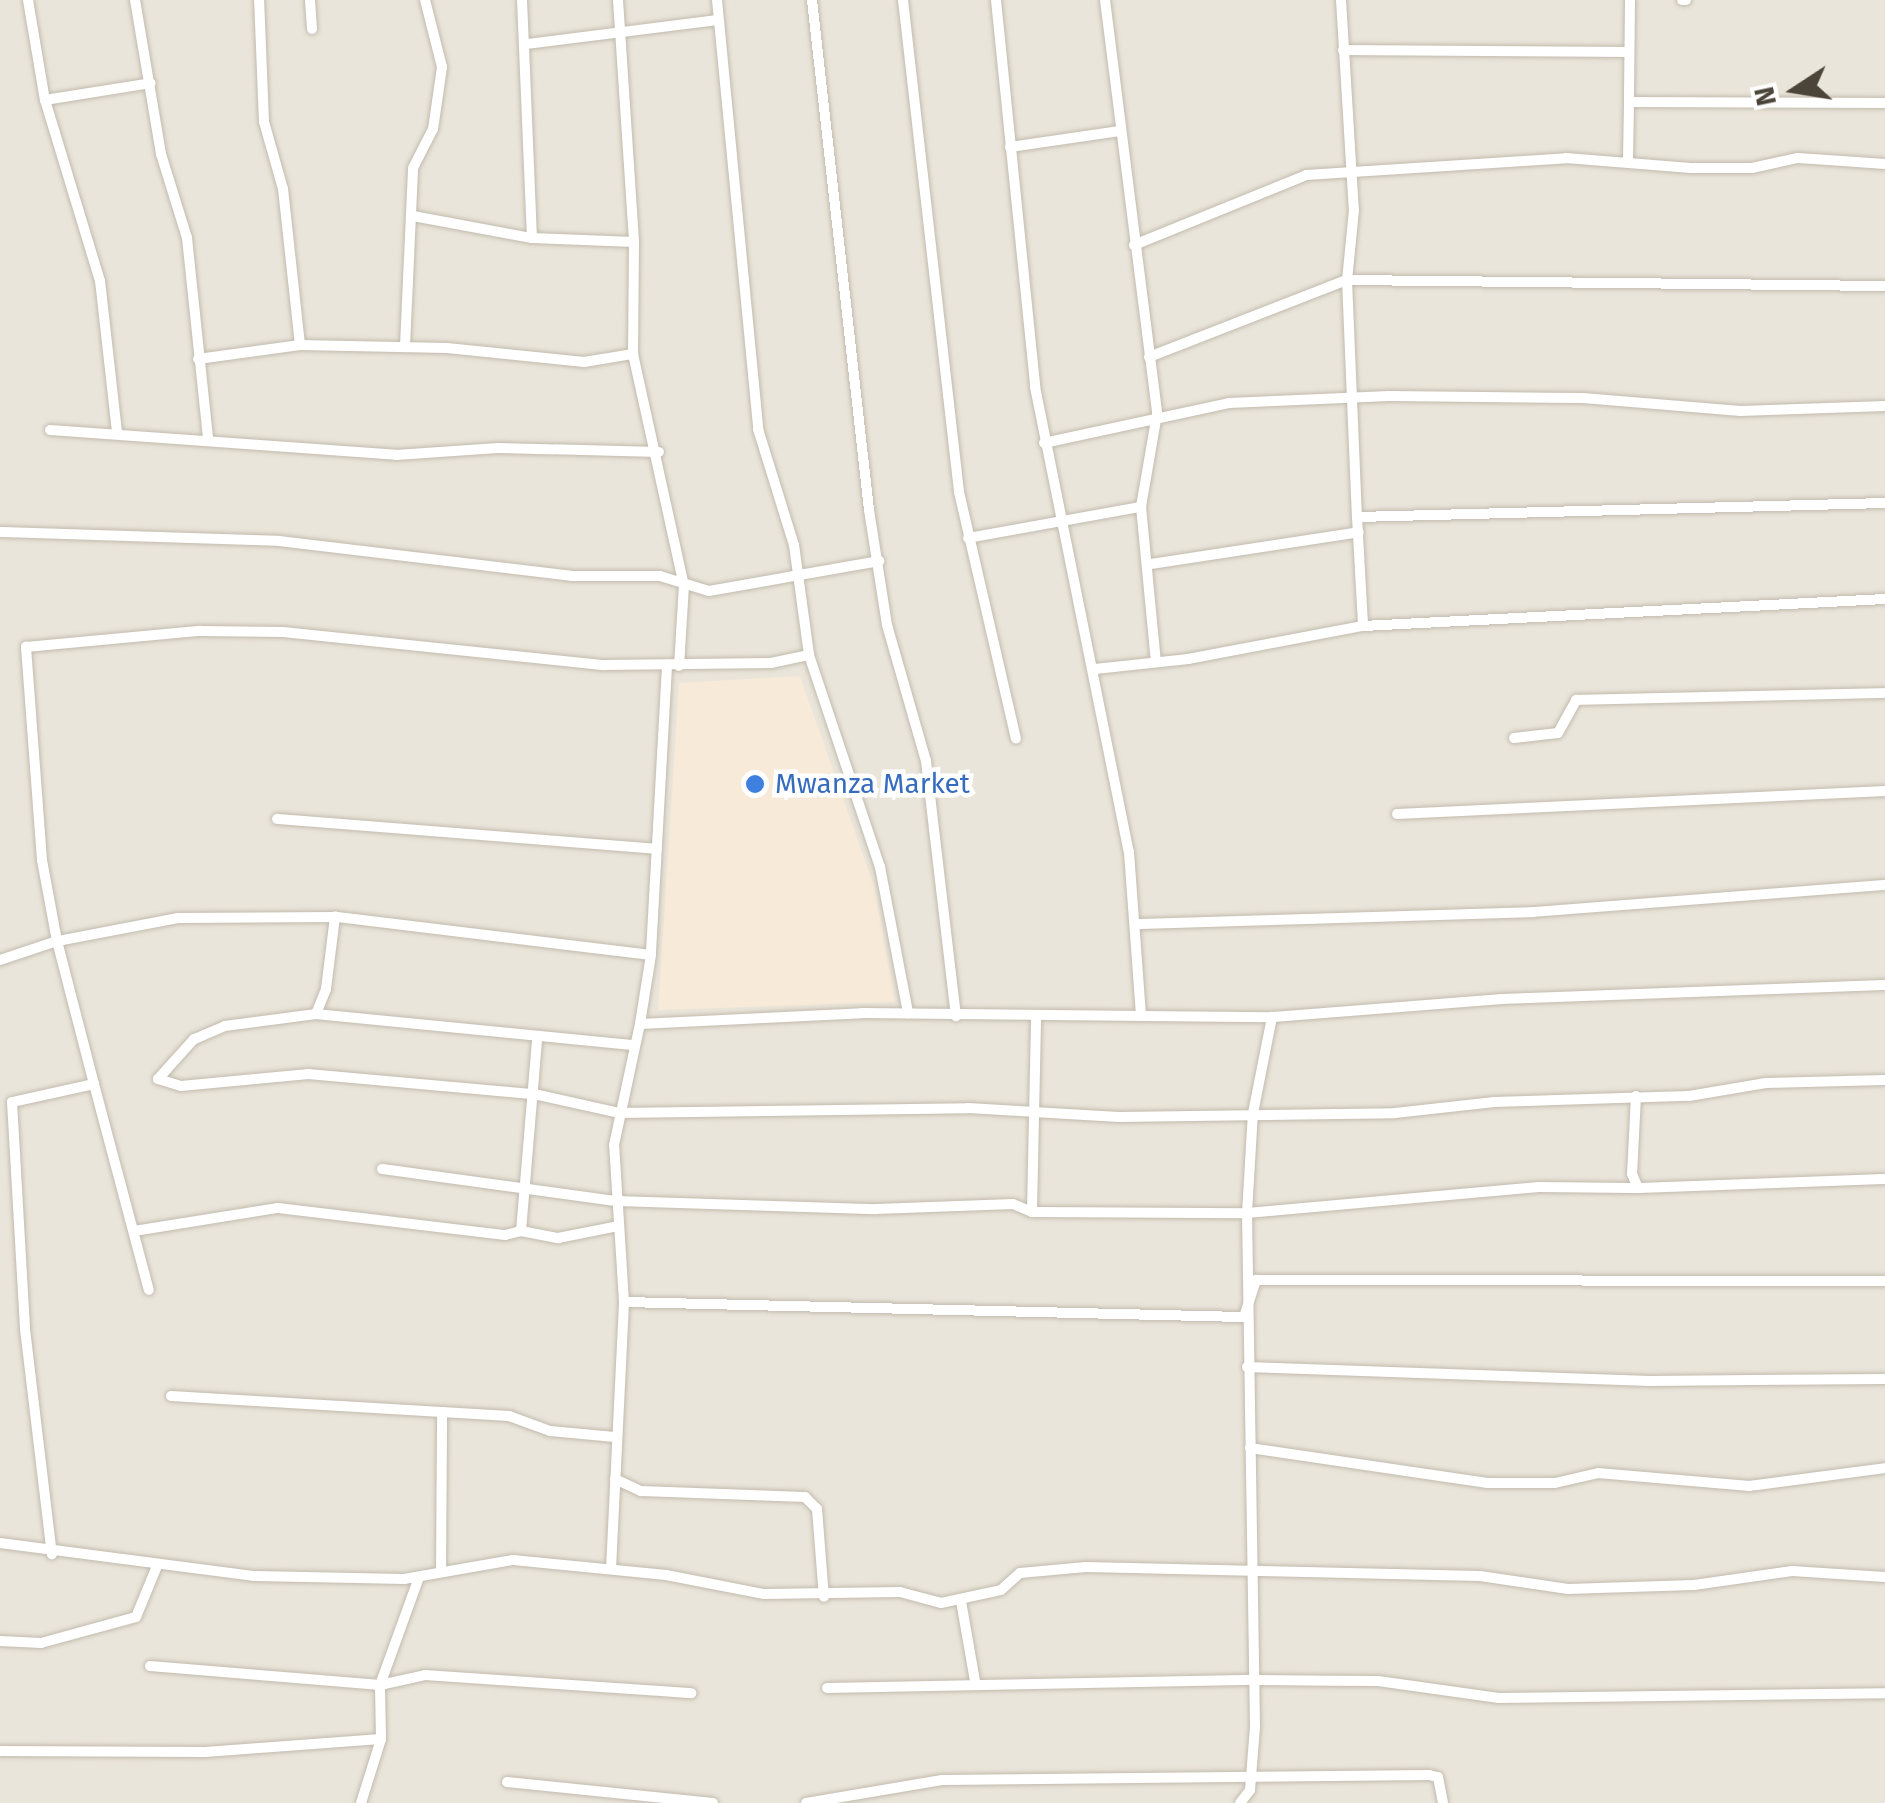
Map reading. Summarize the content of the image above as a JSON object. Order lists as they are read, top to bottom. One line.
{"places":["Mwanza Market"],"north":"left"}
